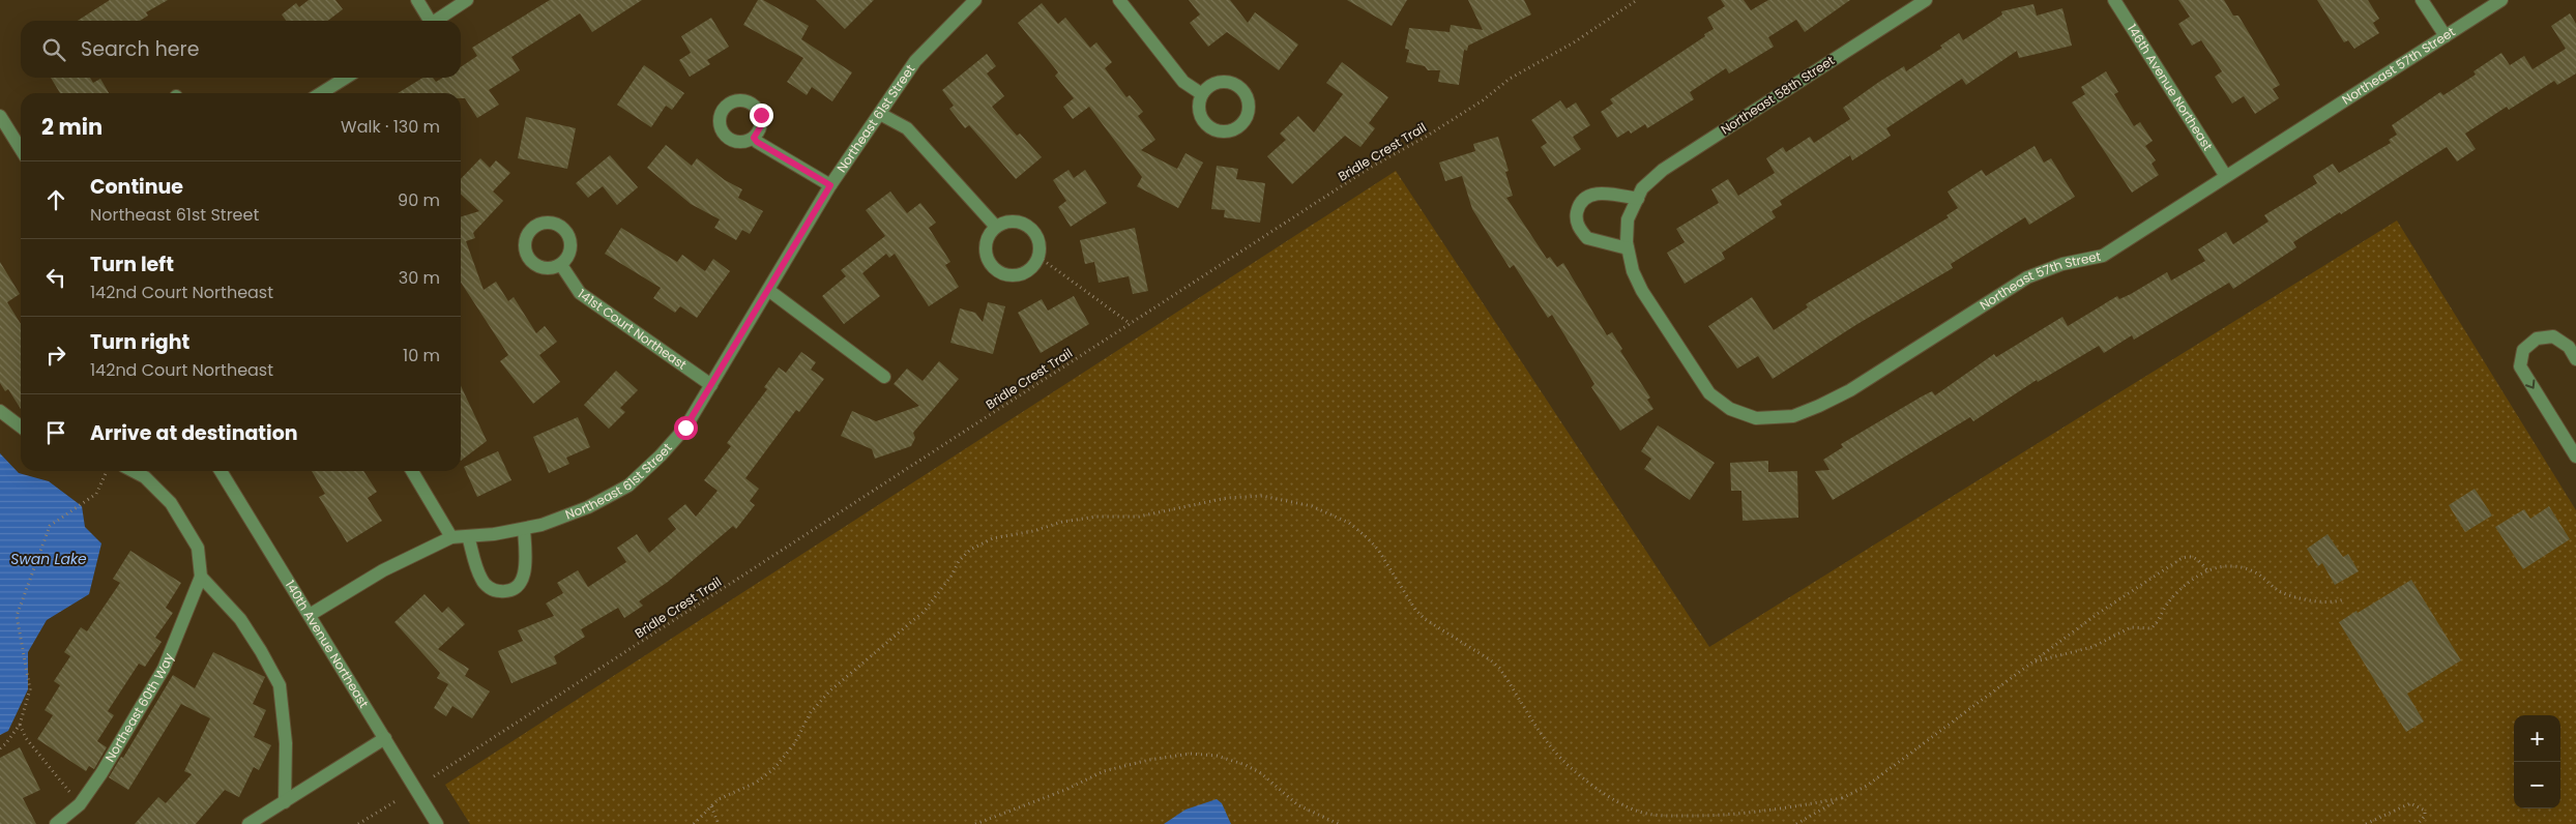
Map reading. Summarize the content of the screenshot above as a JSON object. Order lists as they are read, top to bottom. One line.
{"streets":{"street":["Northeast 57th Street","146th Avenue Northeast","Northeast 58th Street","Northeast 61st Street","141st Court Northeast","140th Avenue Northeast","Northeast 60th Way"],"path":["Bridle Crest Trail"]},"crossings":[["Northeast 57th Street","146th Avenue Northeast"],["Northeast 57th Street","Northeast 58th Street"],["Northeast 61st Street","141st Court Northeast"],["Northeast 61st Street","140th Avenue Northeast"]],"water":["Swan Lake"],"page":{"search":"Search here","heading":["2 min","Walk · 130 m"],"list":[["Continue","Northeast 61st Street","90 m"],["Turn left","142nd Court Northeast","30 m"],["Turn right","142nd Court Northeast","10 m"],"Arrive at destination"],"map_buttons":["+","−"]}}
